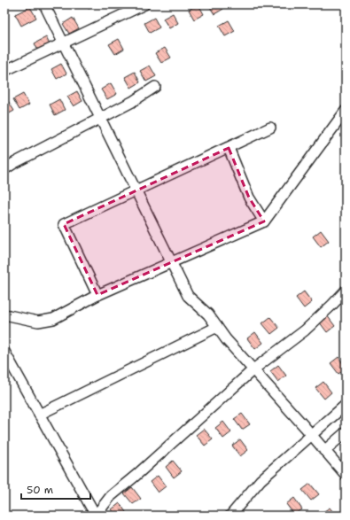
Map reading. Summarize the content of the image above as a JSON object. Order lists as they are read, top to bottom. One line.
{"scale_bar":"50 m"}
